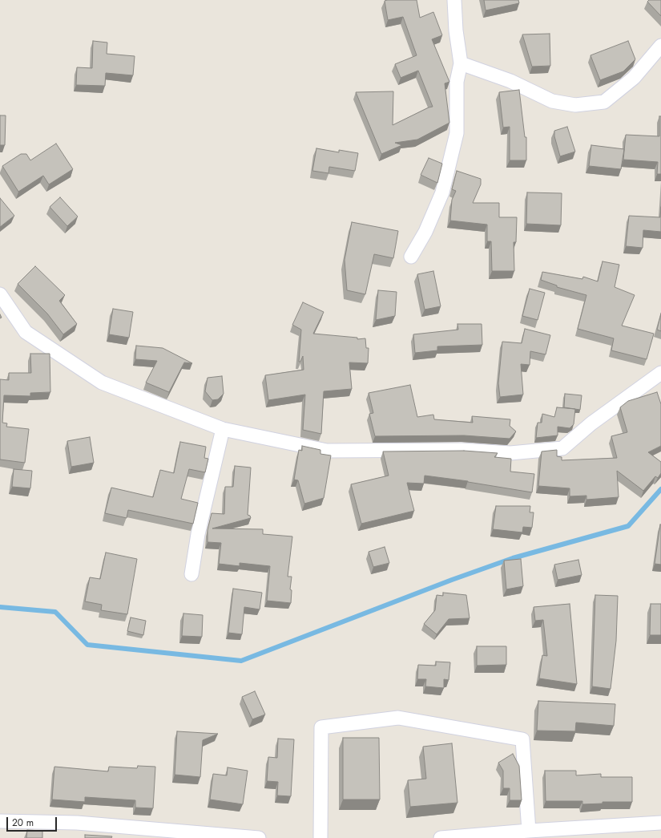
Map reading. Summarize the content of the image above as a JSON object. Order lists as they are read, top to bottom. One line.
{"scale_bar":"20 m"}
